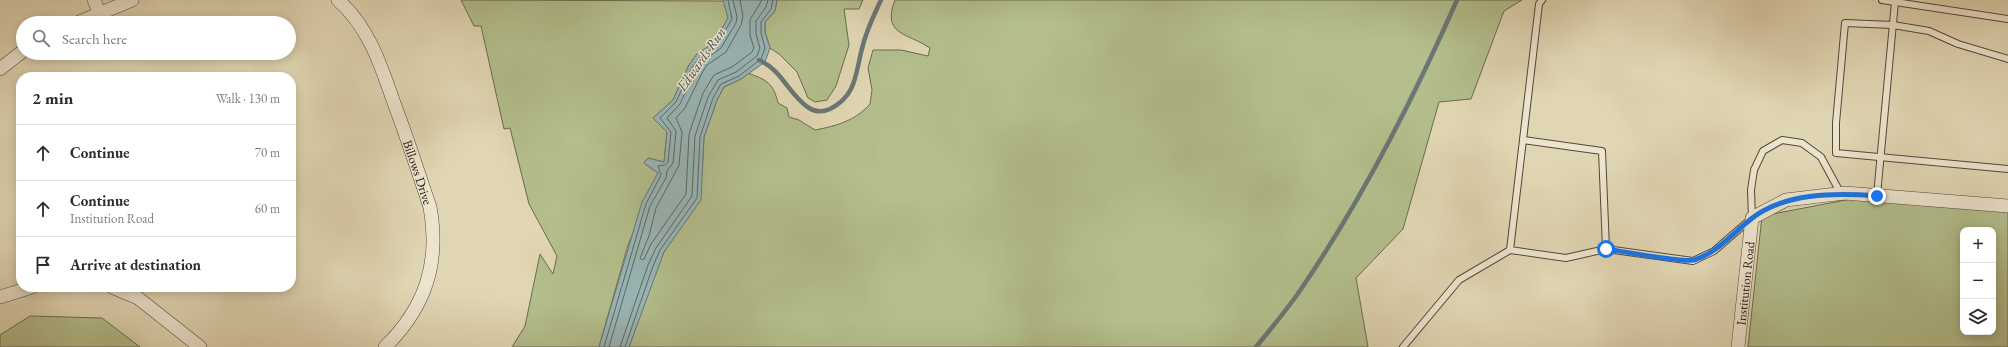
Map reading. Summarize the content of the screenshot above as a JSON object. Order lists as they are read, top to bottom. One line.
{"streets":{"street":["Billows Drive","Institution Road"]},"water":["Edwards Run"],"page":{"search":"Search here","heading":["2 min","Walk · 130 m"],"list":[["Continue","70 m"],["Continue","Institution Road","60 m"],"Arrive at destination"],"map_buttons":["+","−"]}}
